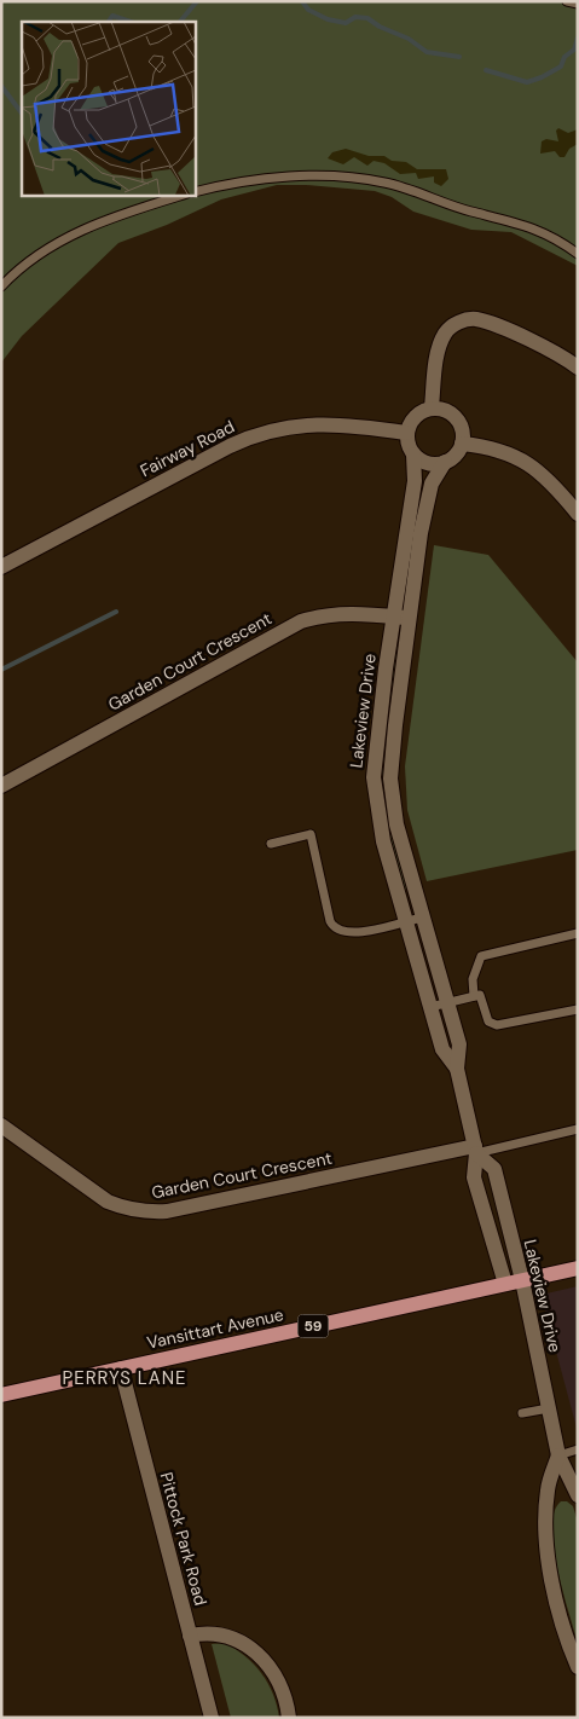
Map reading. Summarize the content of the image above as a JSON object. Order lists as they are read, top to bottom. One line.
{"streets":{"main road":["59","Vansittart Avenue"],"street":["Fairway Road","Garden Court Crescent","Lakeview Drive","Pittock Park Road"]},"crossings":[["Fairway Road","Lakeview Drive"],["Garden Court Crescent","Lakeview Drive"],["Lakeview Drive","Vansittart Avenue"],["Vansittart Avenue","Pittock Park Road"]],"districts":["PERRYS LANE"]}
